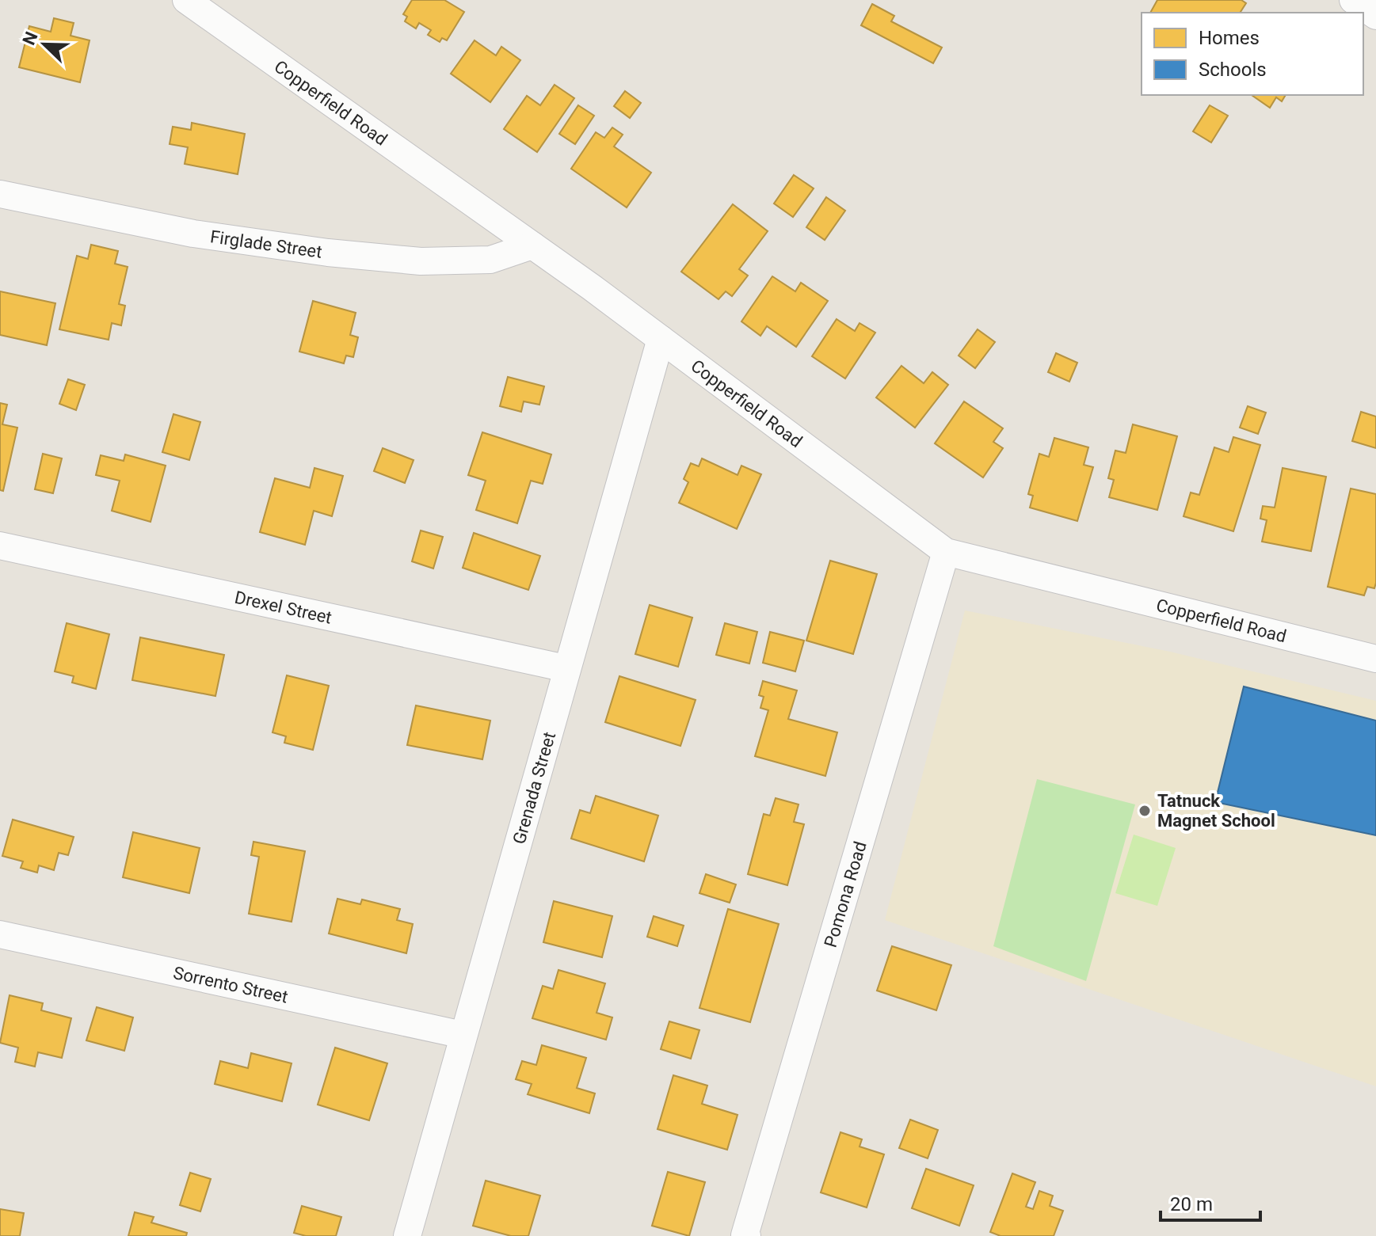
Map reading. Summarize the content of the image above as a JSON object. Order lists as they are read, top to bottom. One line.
{"streets":{"street":["Copperfield Road","Firglade Street","Drexel Street","Grenada Street","Pomona Road","Sorrento Street"]},"crossings":[["Copperfield Road","Firglade Street"],["Copperfield Road","Grenada Street"],["Copperfield Road","Pomona Road"],["Drexel Street","Grenada Street"],["Grenada Street","Sorrento Street"]],"places":["Tatnuck Magnet School"],"legend":["Homes","Schools"],"scale_bar":"20 m","north":"top left"}
